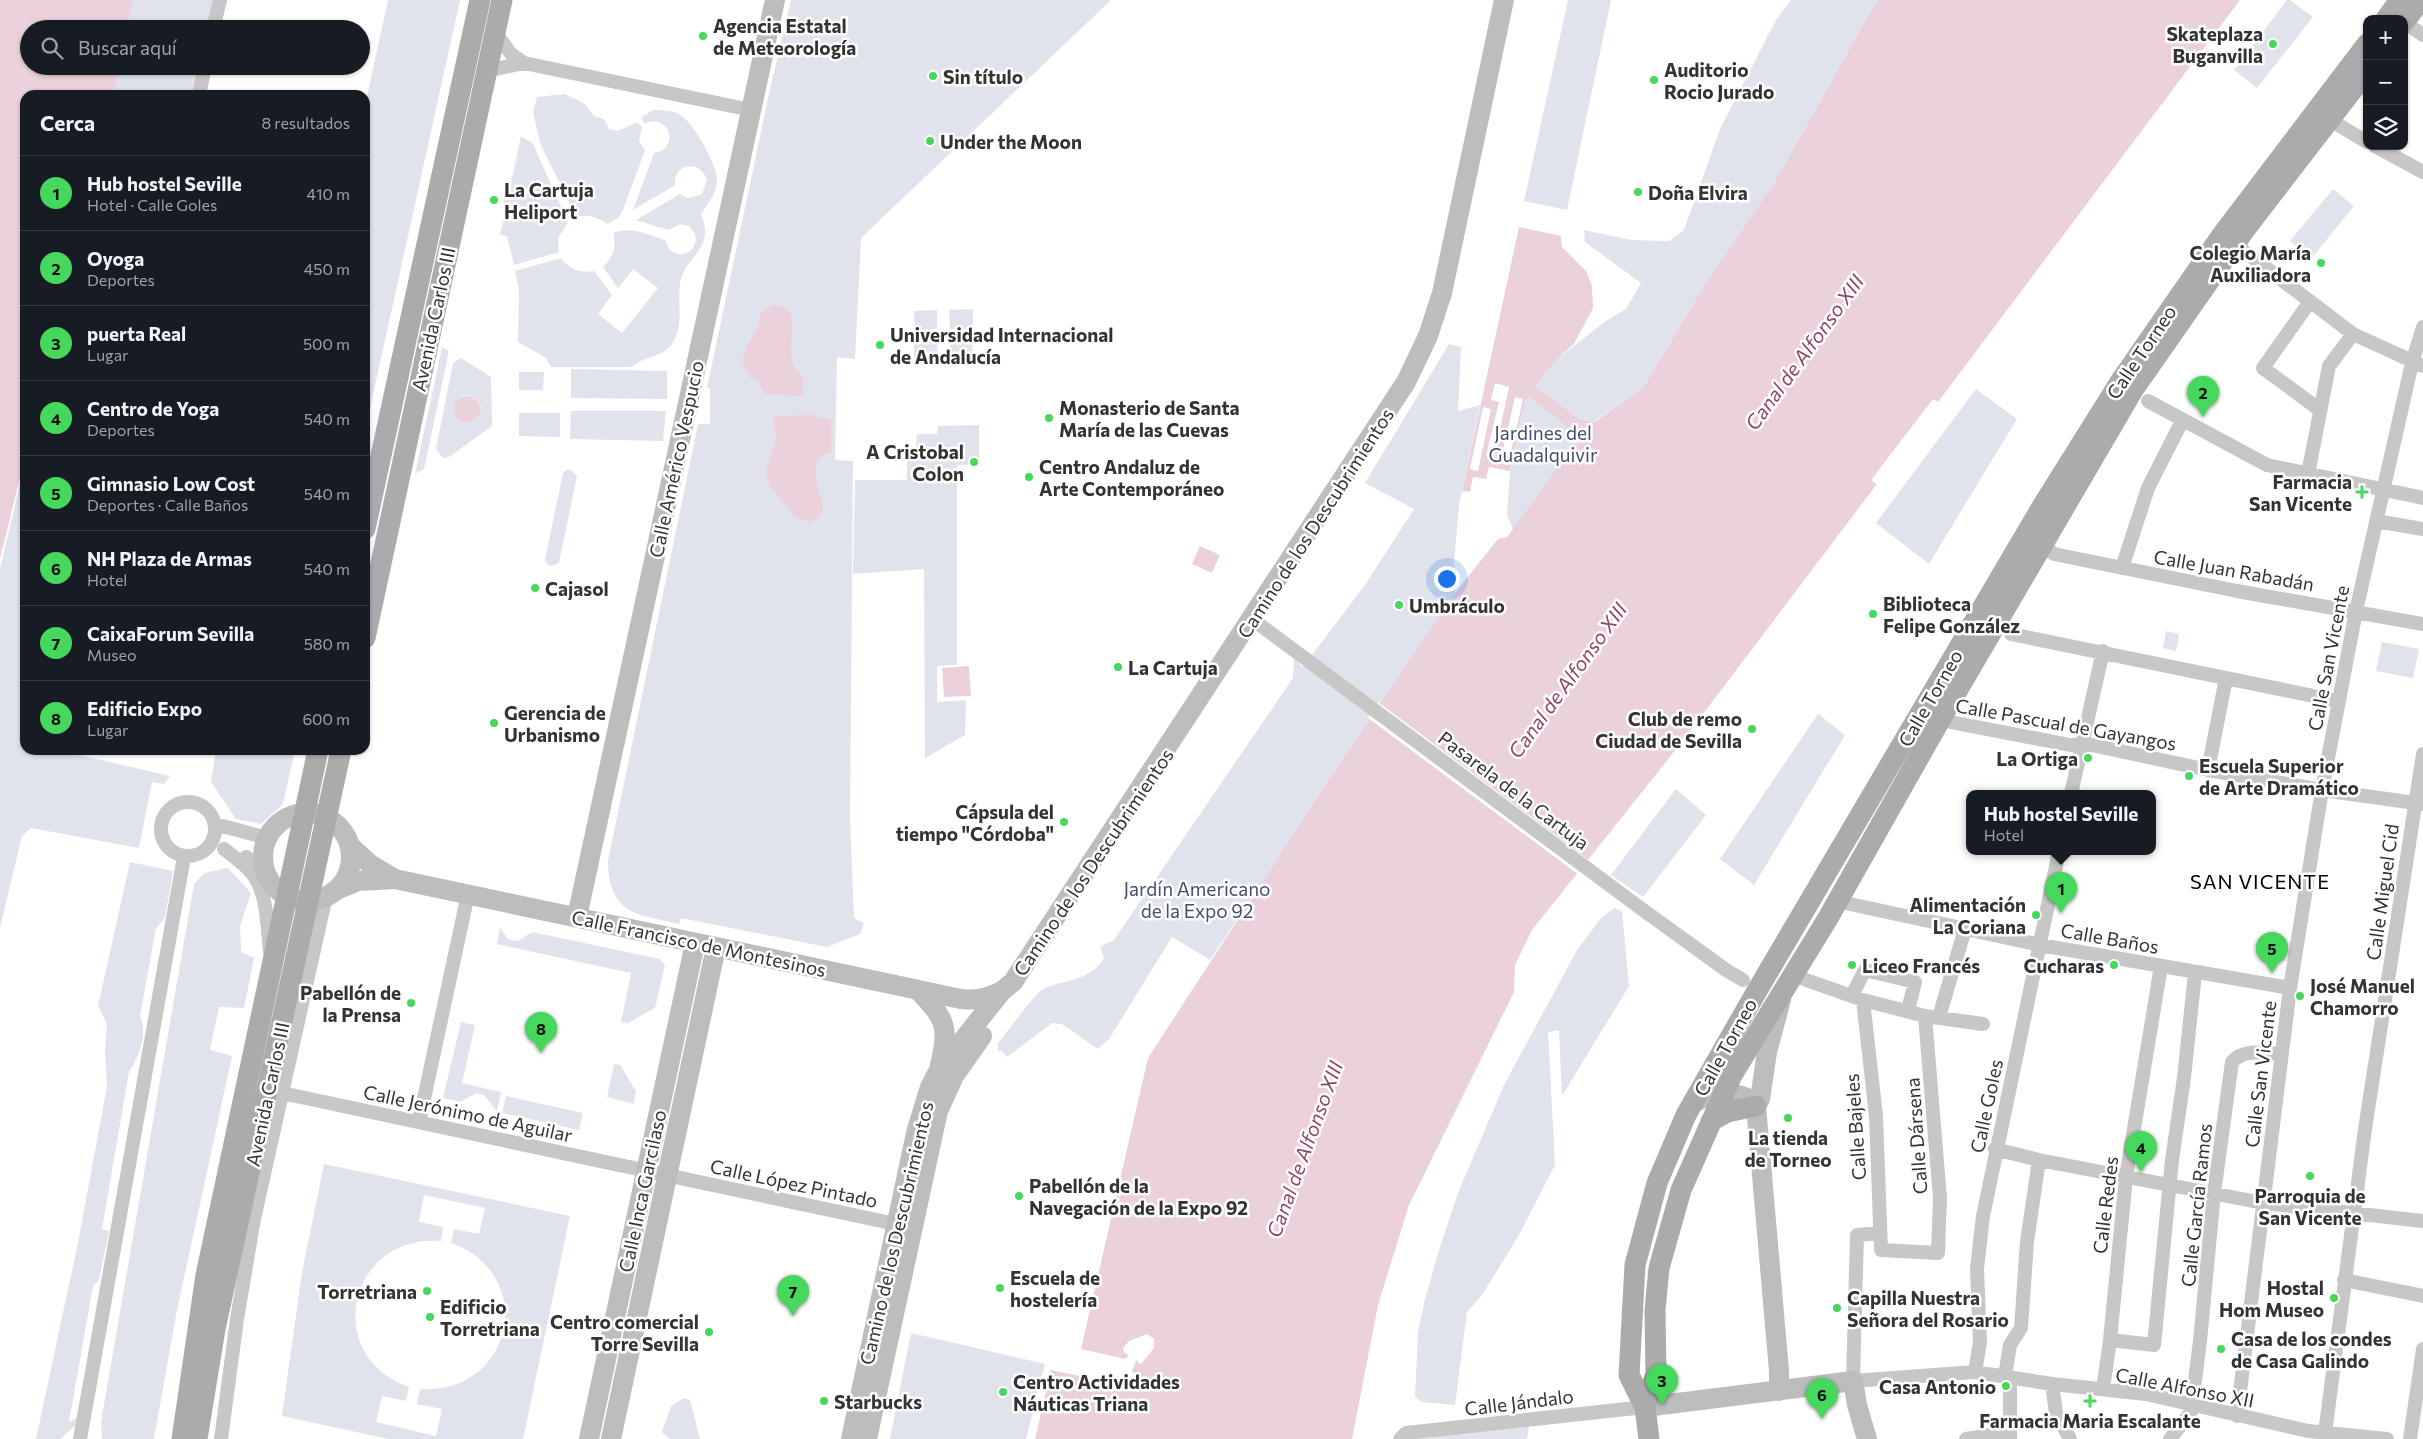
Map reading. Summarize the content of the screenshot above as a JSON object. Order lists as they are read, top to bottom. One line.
{"streets":{"main road":["Avenida Carlos III","Calle Torneo"],"street":["Calle Américo Vespucio","Camino de los Descubrimientos","Calle Juan Rabadán","Calle San Vicente","Calle Pascual de Gayangos","Pasarela de la Cartuja","Calle Miguel Cid","Calle Baños","Calle Francisco de Montesinos","Calle Goles","Calle Jerónimo de Aguilar","Calle Bajeles","Calle Dársena","Calle López Pintado","Calle Inca Garcilaso","Calle Redes","Calle García Ramos","Calle Alfonso XII","Calle Jándalo"]},"crossings":[["Avenida Carlos III","Calle Francisco de Montesinos"],["Calle Torneo","Calle Juan Rabadán"],["Calle Torneo","Calle Pascual de Gayangos"],["Calle Torneo","Pasarela de la Cartuja"],["Calle Torneo","Calle Baños"],["Calle Torneo","Calle Jándalo"],["Calle Américo Vespucio","Calle Francisco de Montesinos"],["Camino de los Descubrimientos","Pasarela de la Cartuja"],["Camino de los Descubrimientos","Calle Francisco de Montesinos"],["Camino de los Descubrimientos","Calle López Pintado"],["Calle Juan Rabadán","Calle San Vicente"],["Calle San Vicente","Calle Pascual de Gayangos"],["Calle San Vicente","Calle Baños"],["Calle San Vicente","Calle García Ramos"],["Calle San Vicente","Calle Alfonso XII"],["Calle Pascual de Gayangos","Calle Miguel Cid"],["Calle Miguel Cid","Calle Alfonso XII"],["Calle Baños","Calle Goles"],["Calle Baños","Calle Redes"],["Calle Francisco de Montesinos","Calle Inca Garcilaso"],["Calle Goles","Calle Alfonso XII"],["Calle Jerónimo de Aguilar","Calle López Pintado"],["Calle Jerónimo de Aguilar","Calle Inca Garcilaso"],["Calle Bajeles","Calle Dársena"],["Calle López Pintado","Calle Inca Garcilaso"],["Calle Redes","Calle Alfonso XII"],["Calle García Ramos","Calle Alfonso XII"]],"districts":["SAN VICENTE"],"water":["Canal de Alfonso XIII"],"parks":["Jardines del Guadalquivir","Jardín Americano de la Expo 92"],"places":{"other":["Agencia Estatal de Meteorología","Skateplaza Buganvilla","Sin título","Auditorio Rocio Jurado","Under the Moon","Doña Elvira","La Cartuja Heliport","Colegio María Auxiliadora","Universidad Internacional de Andalucía","Monasterio de Santa María de las Cuevas","A Cristobal Colon","Centro Andaluz de Arte Contemporáneo","Cajasol","Umbráculo","Biblioteca Felipe González","La Cartuja","Gerencia de Urbanismo","Club de remo Ciudad de Sevilla","La Ortiga","Escuela Superior de Arte Dramático","Cápsula del tiempo \"Córdoba\"","Alimentación La Coriana","Liceo Francés","Cucharas","José Manuel Chamorro","Pabellón de la Prensa","La tienda de Torneo","Parroquia de San Vicente","Pabellón de la Navegación de la Expo 92","Escuela de hostelería","Torretriana","Hostal Hom Museo","Capilla Nuestra Señora del Rosario","Edificio Torretriana","Centro comercial Torre Sevilla","Casa de los condes de Casa Galindo","Casa Antonio","Centro Actividades Náuticas Triana","Starbucks"],"health":["Farmacia San Vicente","Farmacia Maria Escalante"]},"page":{"map_buttons":["+","−"],"search":"Buscar aquí","heading":["Cerca","8 resultados"],"list":[{"mark":"1","name":"Hub hostel Seville","note":"Hotel · Calle Goles","value":"410 m"},{"mark":"2","name":"Oyoga","note":"Deportes","value":"450 m"},{"mark":"3","name":"puerta Real","note":"Lugar","value":"500 m"},{"mark":"4","name":"Centro de Yoga","note":"Deportes","value":"540 m"},{"mark":"5","name":"Gimnasio Low Cost","note":"Deportes · Calle Baños","value":"540 m"},{"mark":"6","name":"NH Plaza de Armas","note":"Hotel","value":"540 m"},{"mark":"7","name":"CaixaForum Sevilla","note":"Museo","value":"580 m"},{"mark":"8","name":"Edificio Expo","note":"Lugar","value":"600 m"}],"pins":["2","1","5","8","4","7","3","6"],"popup":["Hub hostel Seville","Hotel"]}}
